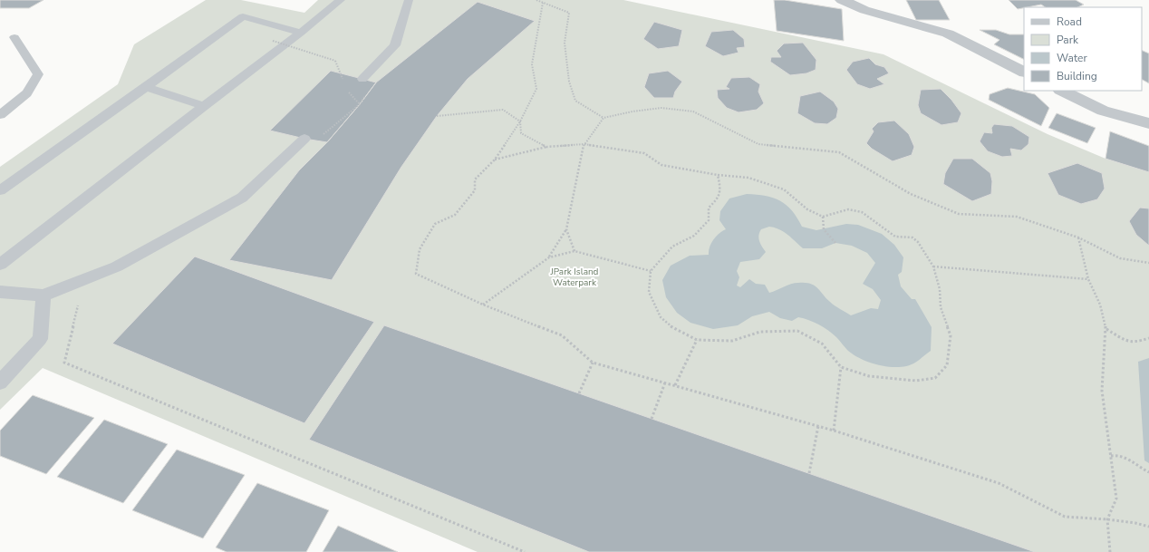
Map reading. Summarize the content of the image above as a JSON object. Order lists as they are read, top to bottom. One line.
{"parks":["JPark Island Waterpark"],"legend":["Road","Park","Water","Building"]}
